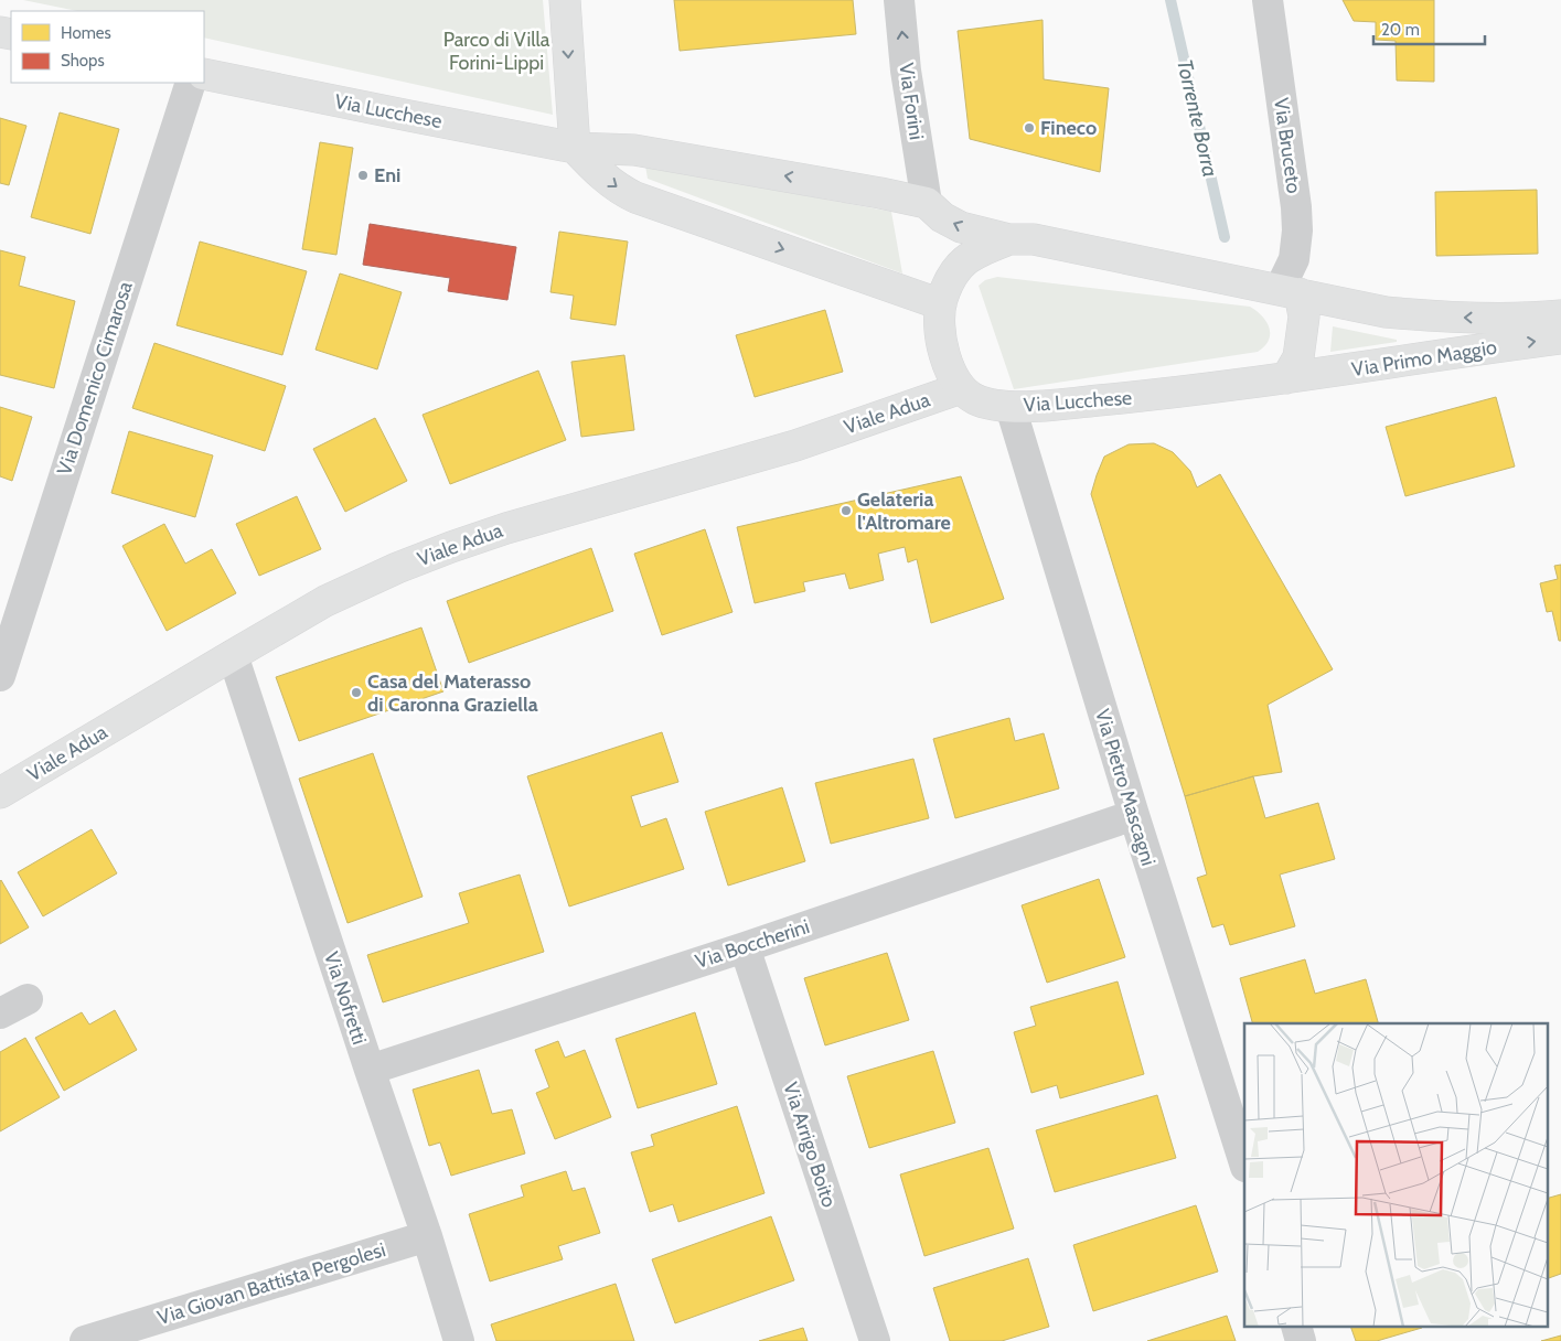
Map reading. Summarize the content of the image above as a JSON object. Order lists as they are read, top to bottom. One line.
{"streets":{"main road":["Via Lucchese","Via Primo Maggio","Viale Adua"],"street":["Via Forini","Via Bruceto","Via Domenico Cimarosa","Via Pietro Mascagni","Via Boccherini","Via Nofretti","Via Arrigo Boito","Via Giovan Battista Pergolesi"]},"crossings":[["Via Forini","Via Lucchese"],["Via Lucchese","Via Primo Maggio"],["Via Lucchese","Viale Adua"],["Via Lucchese","Via Pietro Mascagni"],["Via Bruceto","Via Primo Maggio"],["Viale Adua","Via Nofretti"],["Via Pietro Mascagni","Via Boccherini"],["Via Boccherini","Via Nofretti"],["Via Boccherini","Via Arrigo Boito"],["Via Nofretti","Via Giovan Battista Pergolesi"]],"one_way":["Via Forini"],"water":["Torrente Borra"],"parks":["Parco di Villa Forini-Lippi"],"places":["Fineco","Eni","Gelateria l'Altromare","Casa del Materasso di Caronna Graziella"],"legend":["Homes","Shops"],"scale_bar":"20 m"}
